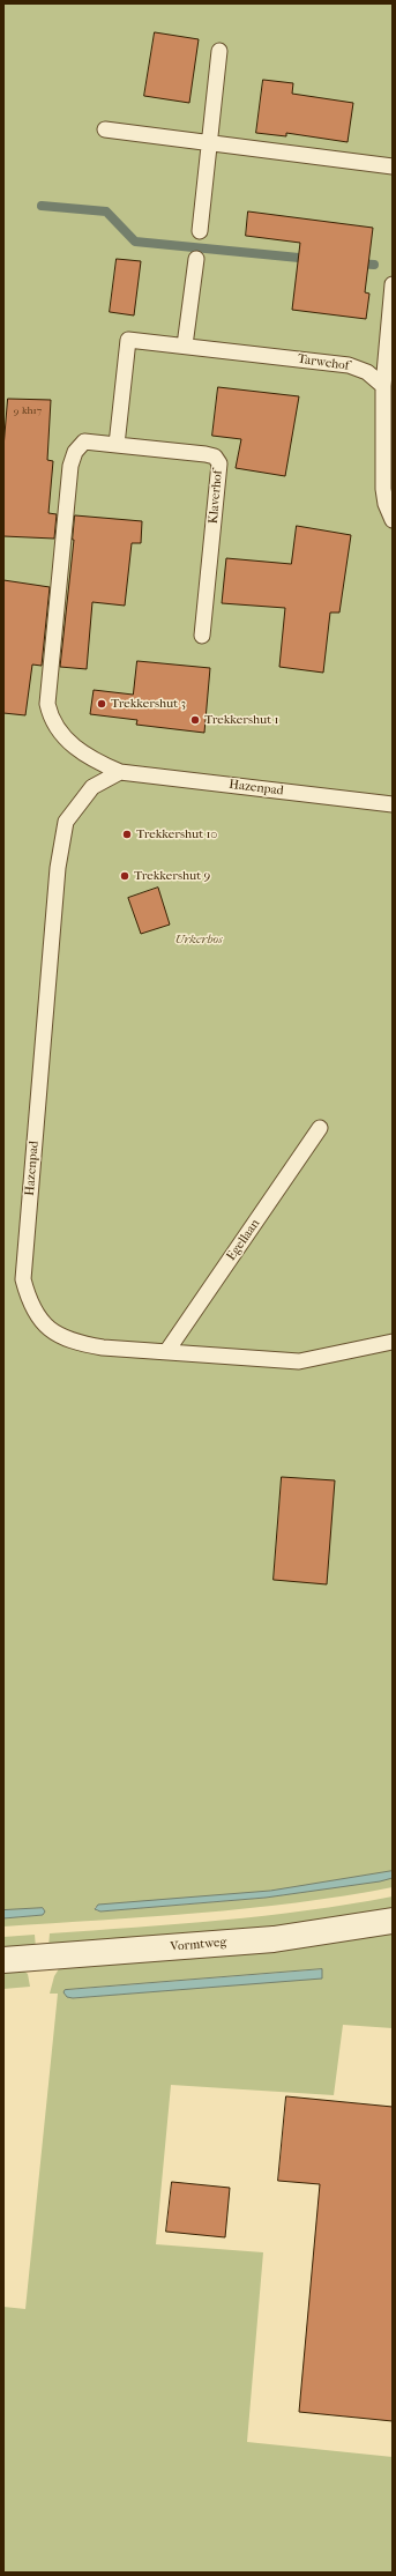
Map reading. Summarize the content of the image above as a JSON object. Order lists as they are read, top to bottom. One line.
{"streets":{"street":["Vormtweg"],"lane":["Tarwehof","Klaverhof","Hazenpad","Egellaan"]},"crossings":[["Tarwehof","Klaverhof"],["Klaverhof","Hazenpad"],["Hazenpad","Egellaan"]],"parks":["Urkerbos"],"places":["Trekkershut 3","Trekkershut 1","Trekkershut 10","Trekkershut 9"],"house_numbers":["9-kh17"]}
